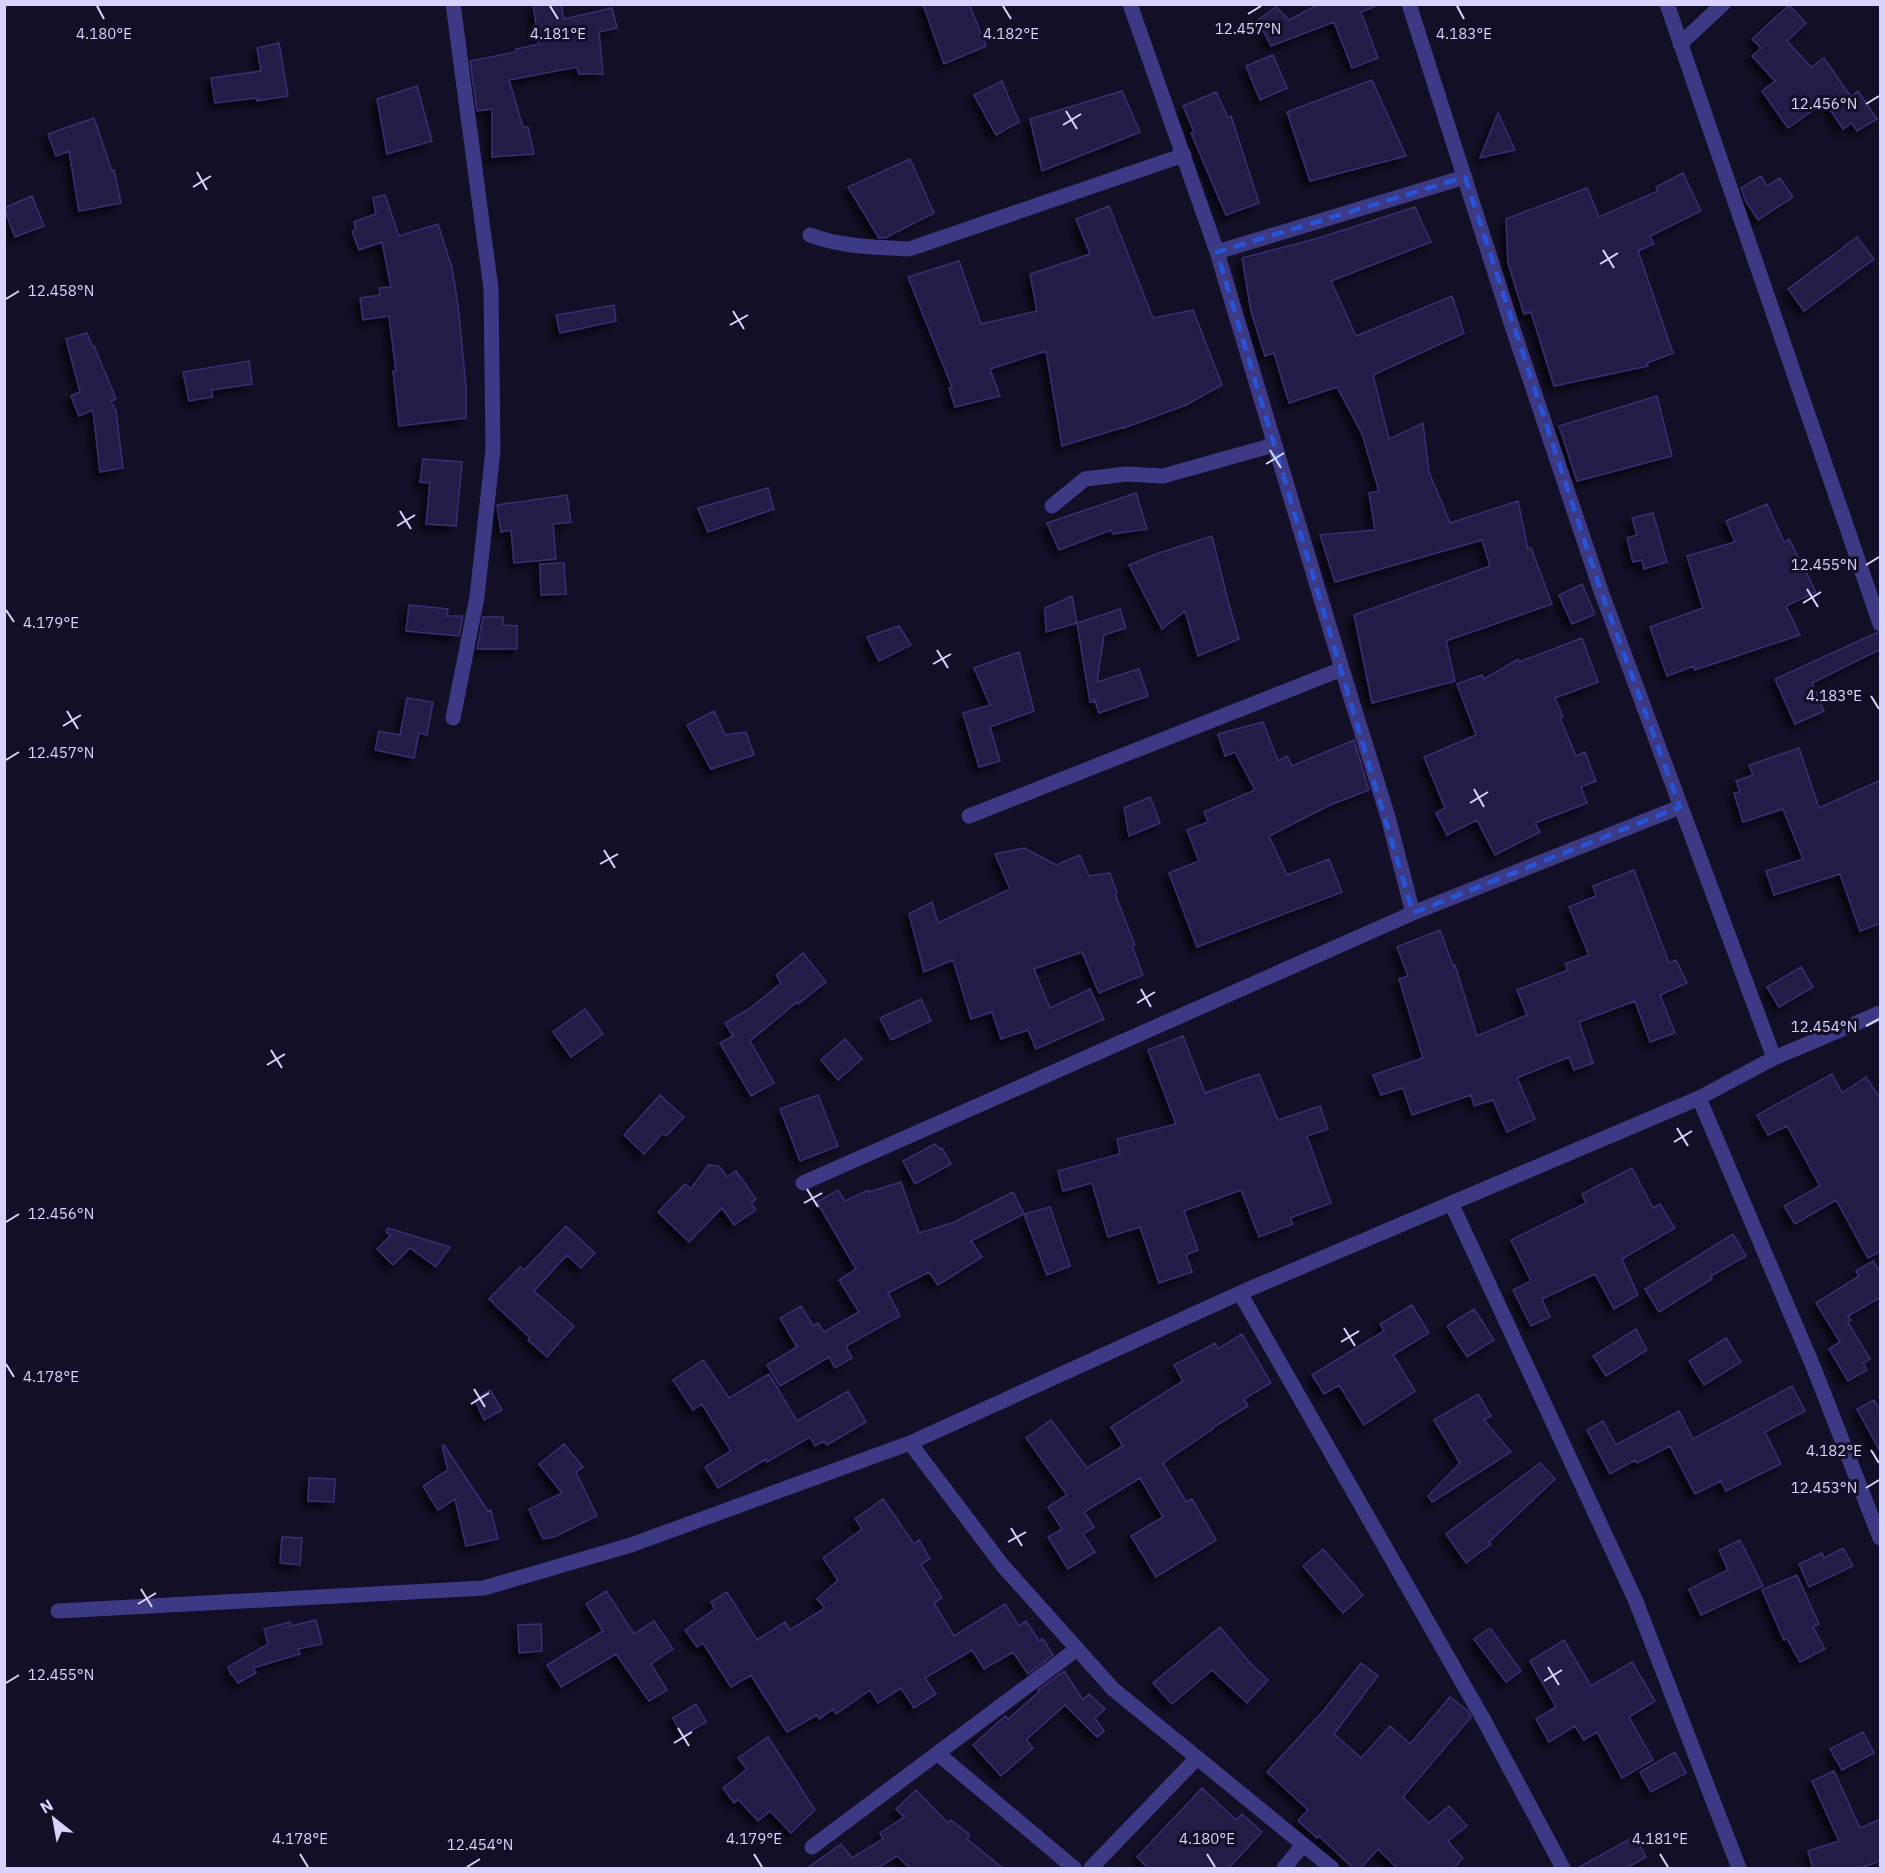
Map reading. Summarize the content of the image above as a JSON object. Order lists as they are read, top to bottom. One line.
{"north":"top left","coordinates":["12.457°N","4.180°E","4.181°E","4.182°E","4.183°E","12.456°N","12.458°N","12.455°N","4.179°E","12.454°N","4.178°E","12.453°N"]}
